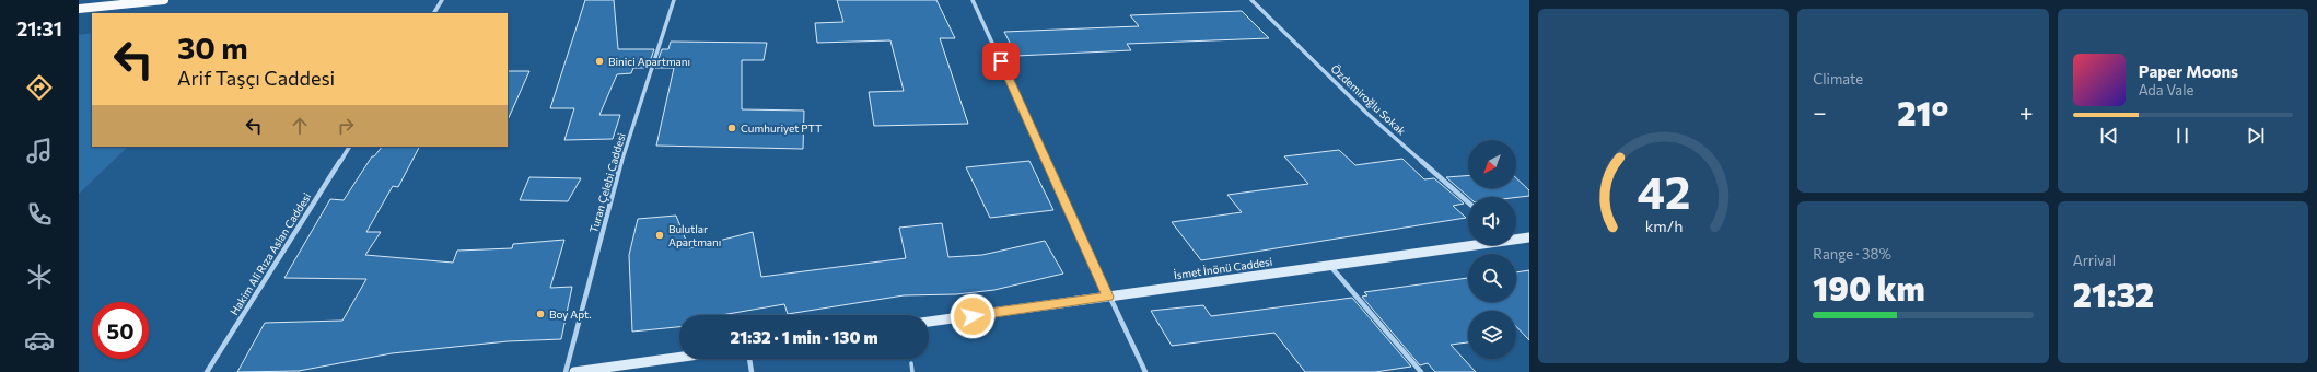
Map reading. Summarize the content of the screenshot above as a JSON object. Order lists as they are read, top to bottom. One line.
{"streets":{"main road":["İsmet İnönü Caddesi"],"street":["Özdemiroğlu Sokak","Turan Çelebi Caddesi","Hakim Ali Rıza Aslan Caddesi"]},"places":["Binici Apartmanı","Cumhuriyet PTT","Bulutlar Apartmanı","Boy Apt."],"north":"bottom left","page":{"tabs":"21:31","tile":["Climate",["Range · 38%","190 km"],["Arrival","21:32"]],"turn":["30 m","Arif Taşçı Caddesi"],"song":["Paper Moons","Ada Vale"],"heat":["−","21°","+"],"limit":"50","trip":"21:32 · 1 min · 130 m","gauge":["42","km/h"]}}
